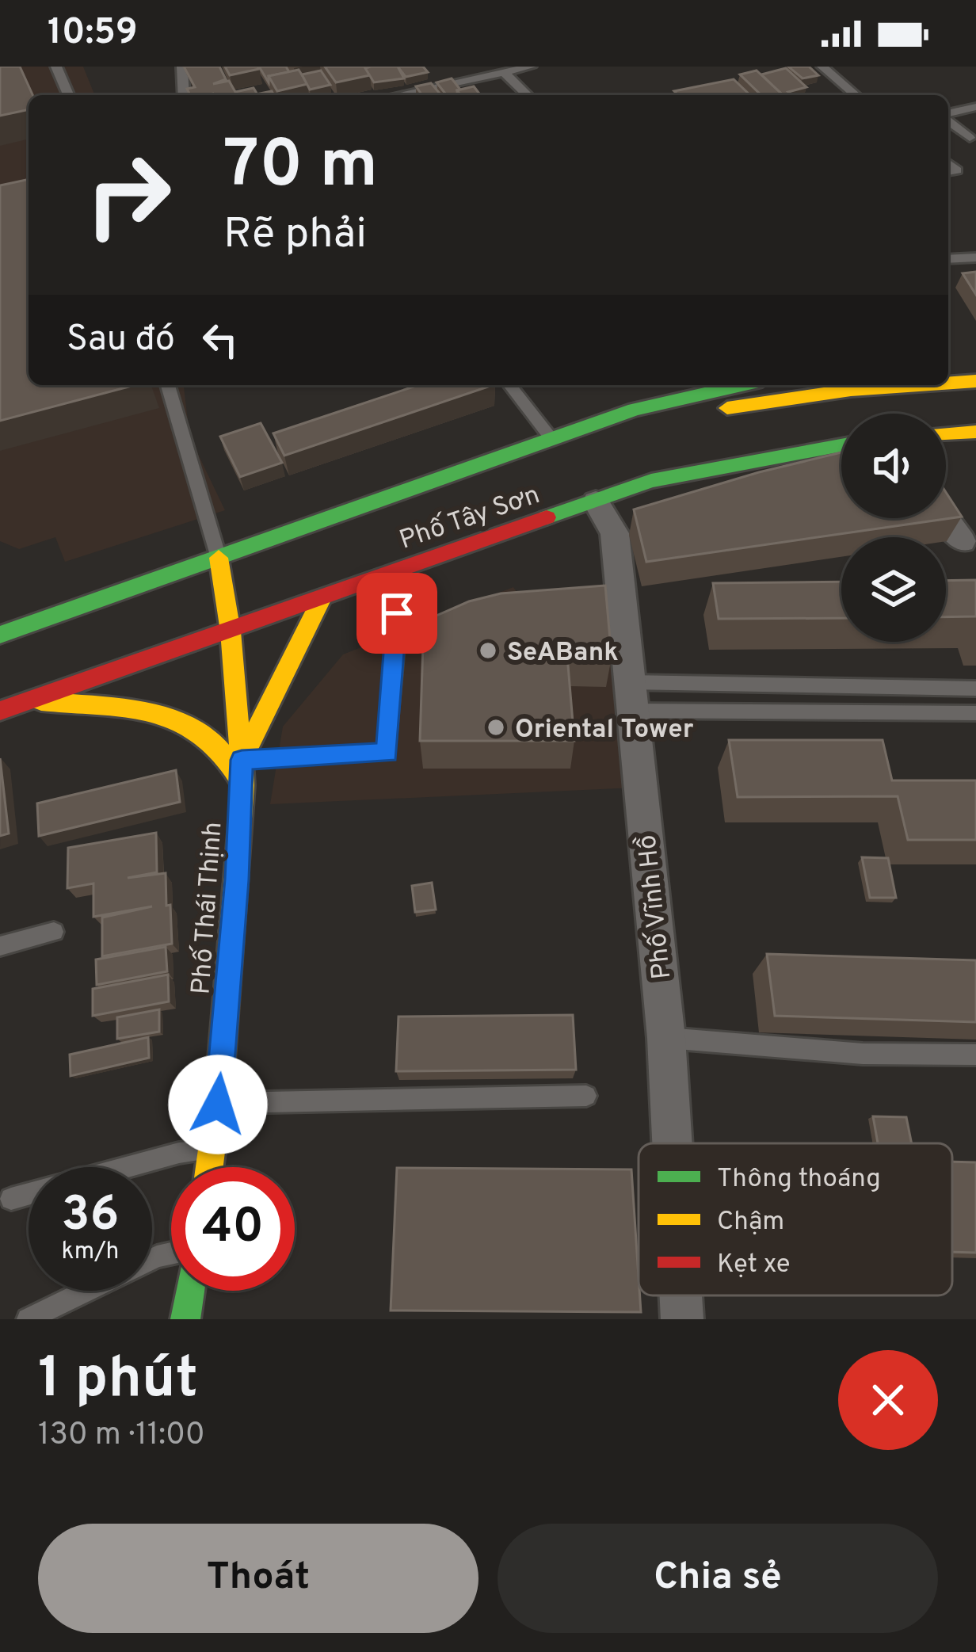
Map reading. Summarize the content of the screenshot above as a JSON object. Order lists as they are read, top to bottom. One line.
{"streets":{"main road":["Phố Tây Sơn","Phố Thái Thịnh"],"street":["Phố Vĩnh Hồ"]},"crossings":[["Phố Tây Sơn","Phố Vĩnh Hồ"],["Phố Tây Sơn","Phố Thái Thịnh"]],"places":["SeABank","Oriental Tower"],"legend":["Thông thoáng","Chậm","Kẹt xe"],"page":{"status":"10:59","turn":["70 m","Rẽ phải"],"then":"Sau đó","speed":"36 km/h","limit":"40","heading":["1 phút","130 m · 11:00"],"buttons":["Thoát","Chia sẻ"]}}
